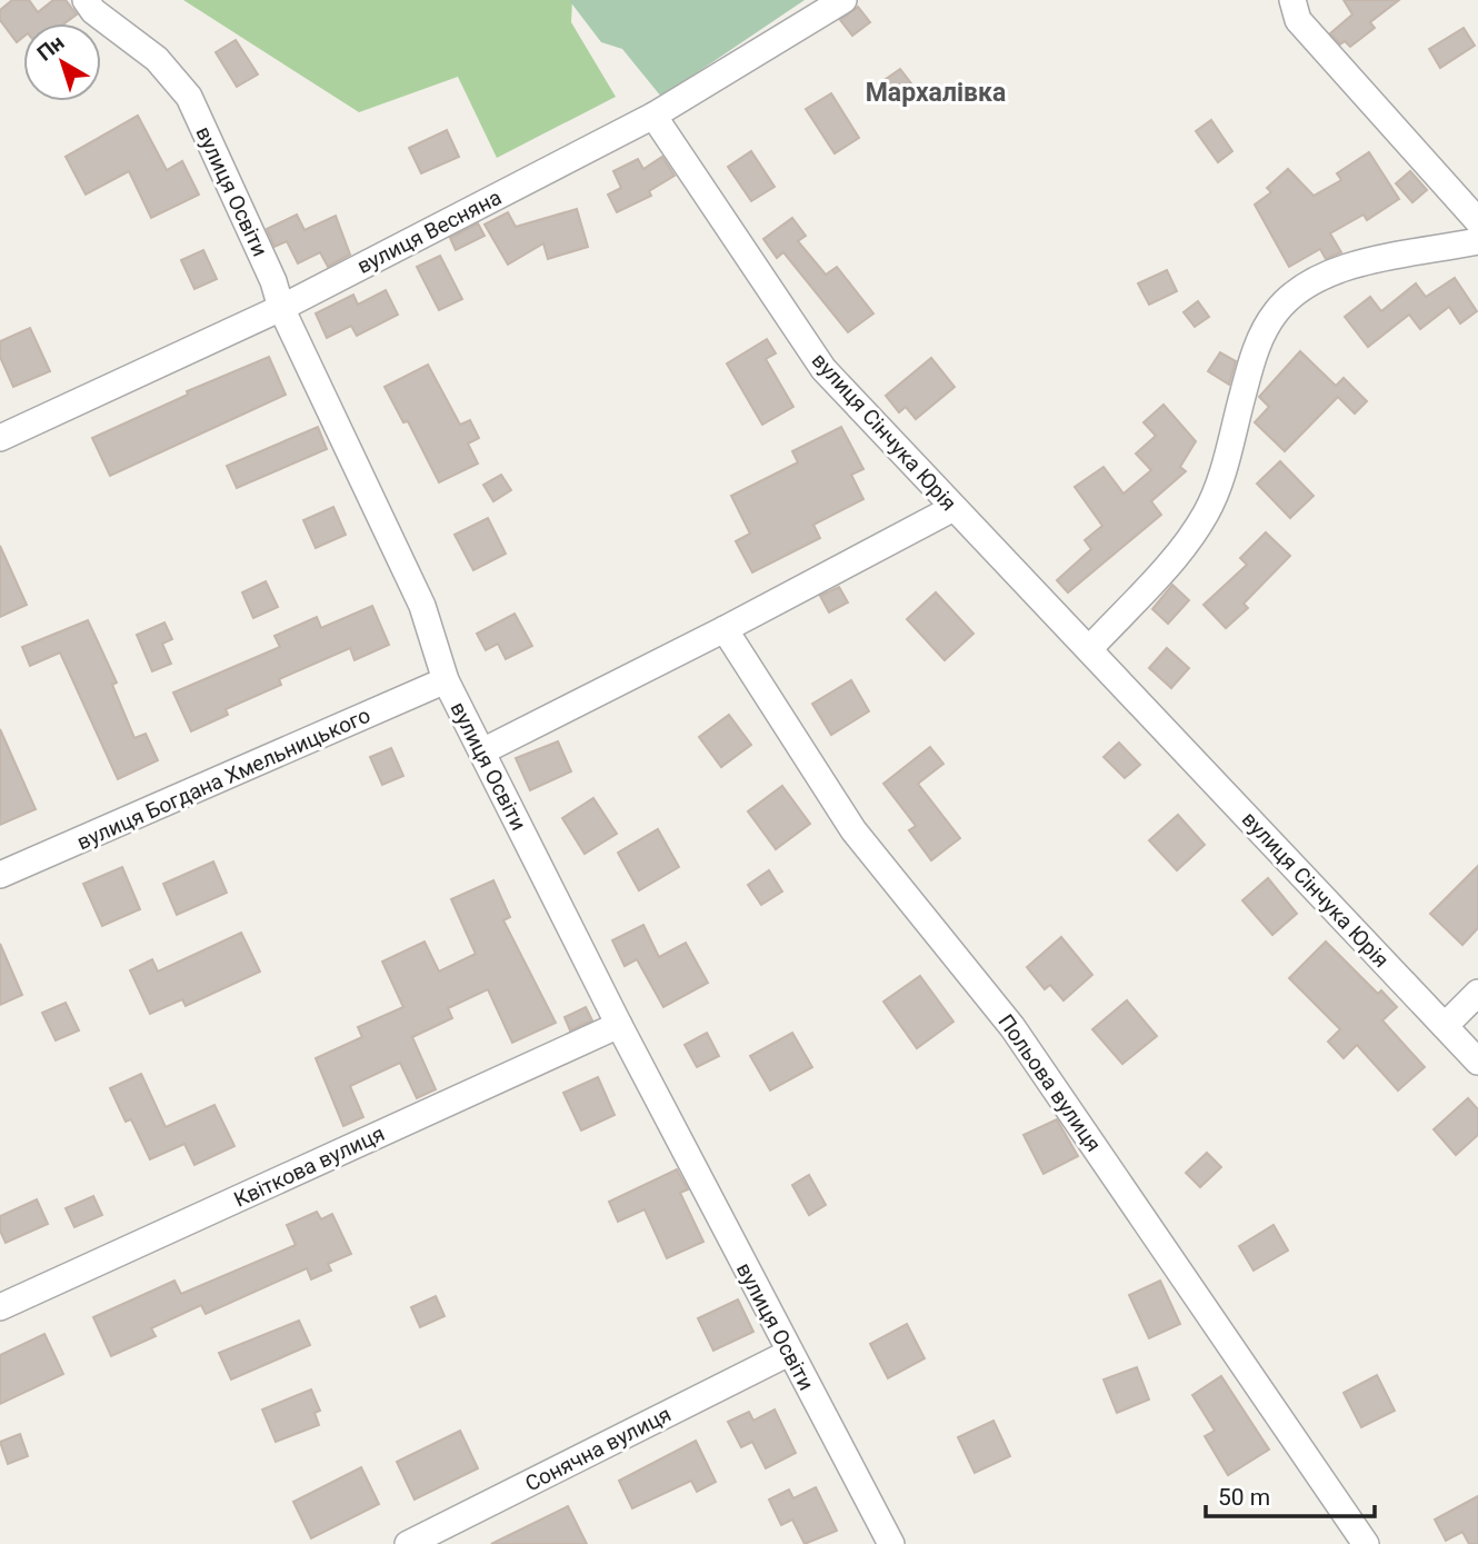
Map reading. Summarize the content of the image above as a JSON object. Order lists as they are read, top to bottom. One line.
{"streets":{"street":["вулиця Освіти","вулиця Весняна","вулиця Сінчука Юрія","вулиця Богдана Хмельницького","Польова вулиця","Квіткова вулиця","Сонячна вулиця"]},"crossings":[["вулиця Освіти","вулиця Весняна"],["вулиця Освіти","вулиця Богдана Хмельницького"],["вулиця Освіти","Квіткова вулиця"],["вулиця Освіти","Сонячна вулиця"],["вулиця Весняна","вулиця Сінчука Юрія"]],"districts":["Мархалівка"],"scale_bar":"50 m","north":"top left"}
